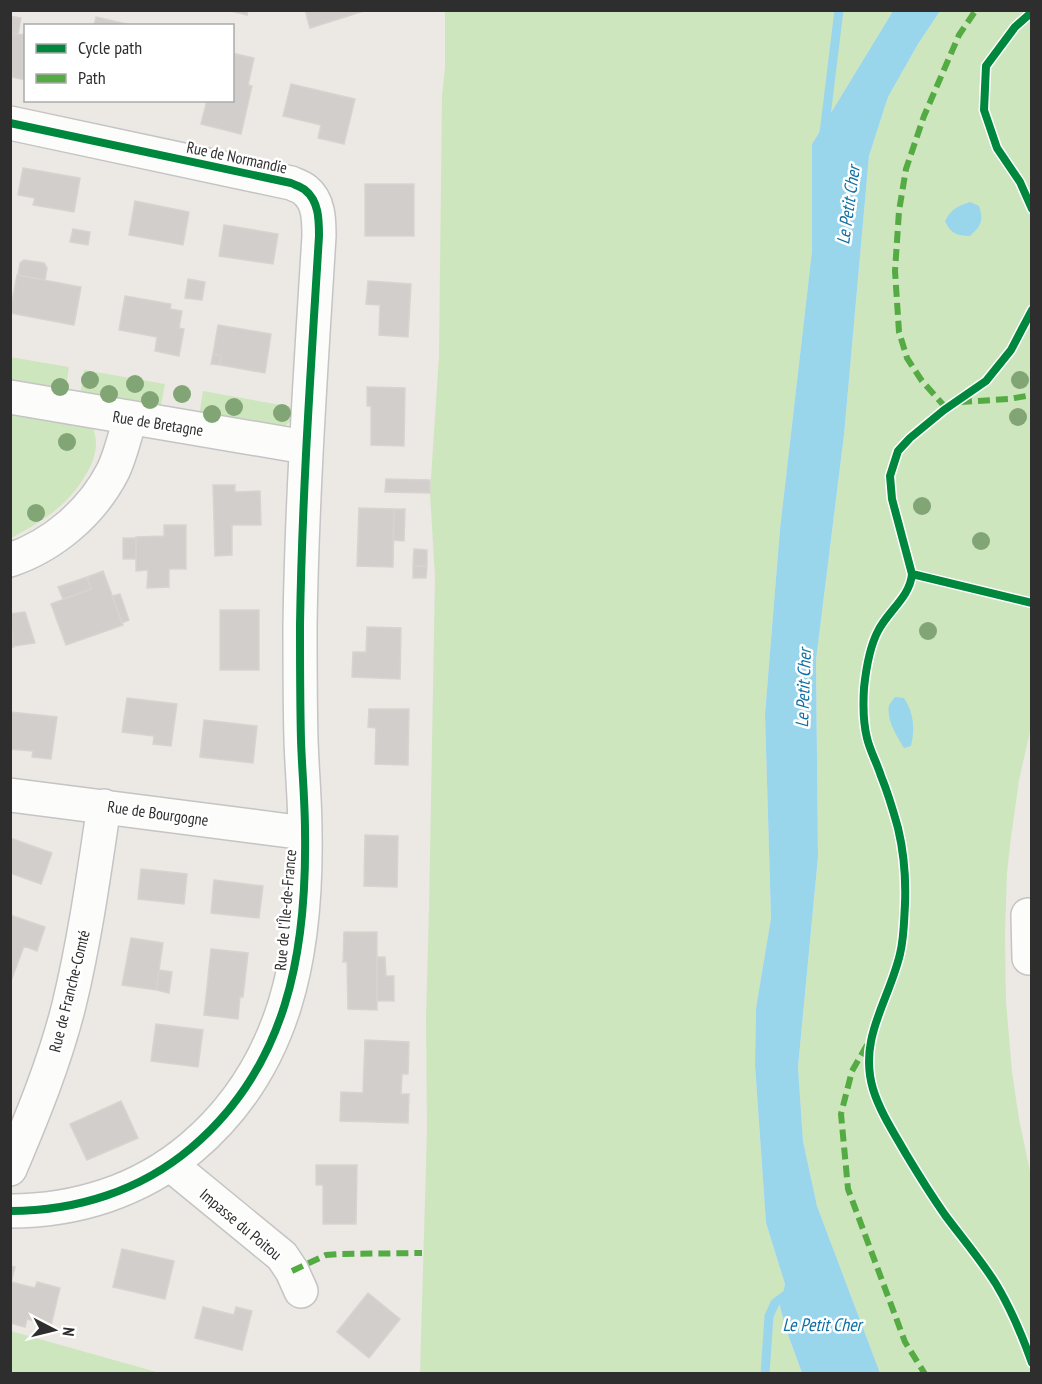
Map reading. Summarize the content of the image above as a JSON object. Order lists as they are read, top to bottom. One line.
{"streets":{"street":["Rue de Normandie","Rue de Bretagne","Rue de Bourgogne","Rue de l'Île-de-France","Rue de Franche-Comté","Impasse du Poitou"]},"crossings":[["Rue de Normandie","Rue de Bretagne"],["Rue de Normandie","Rue de l'Île-de-France"],["Rue de Bretagne","Rue de l'Île-de-France"],["Rue de Bourgogne","Rue de l'Île-de-France"],["Rue de Bourgogne","Rue de Franche-Comté"],["Rue de l'Île-de-France","Impasse du Poitou"]],"water":["Le Petit Cher"],"legend":["Cycle path","Path"],"north":"right"}
